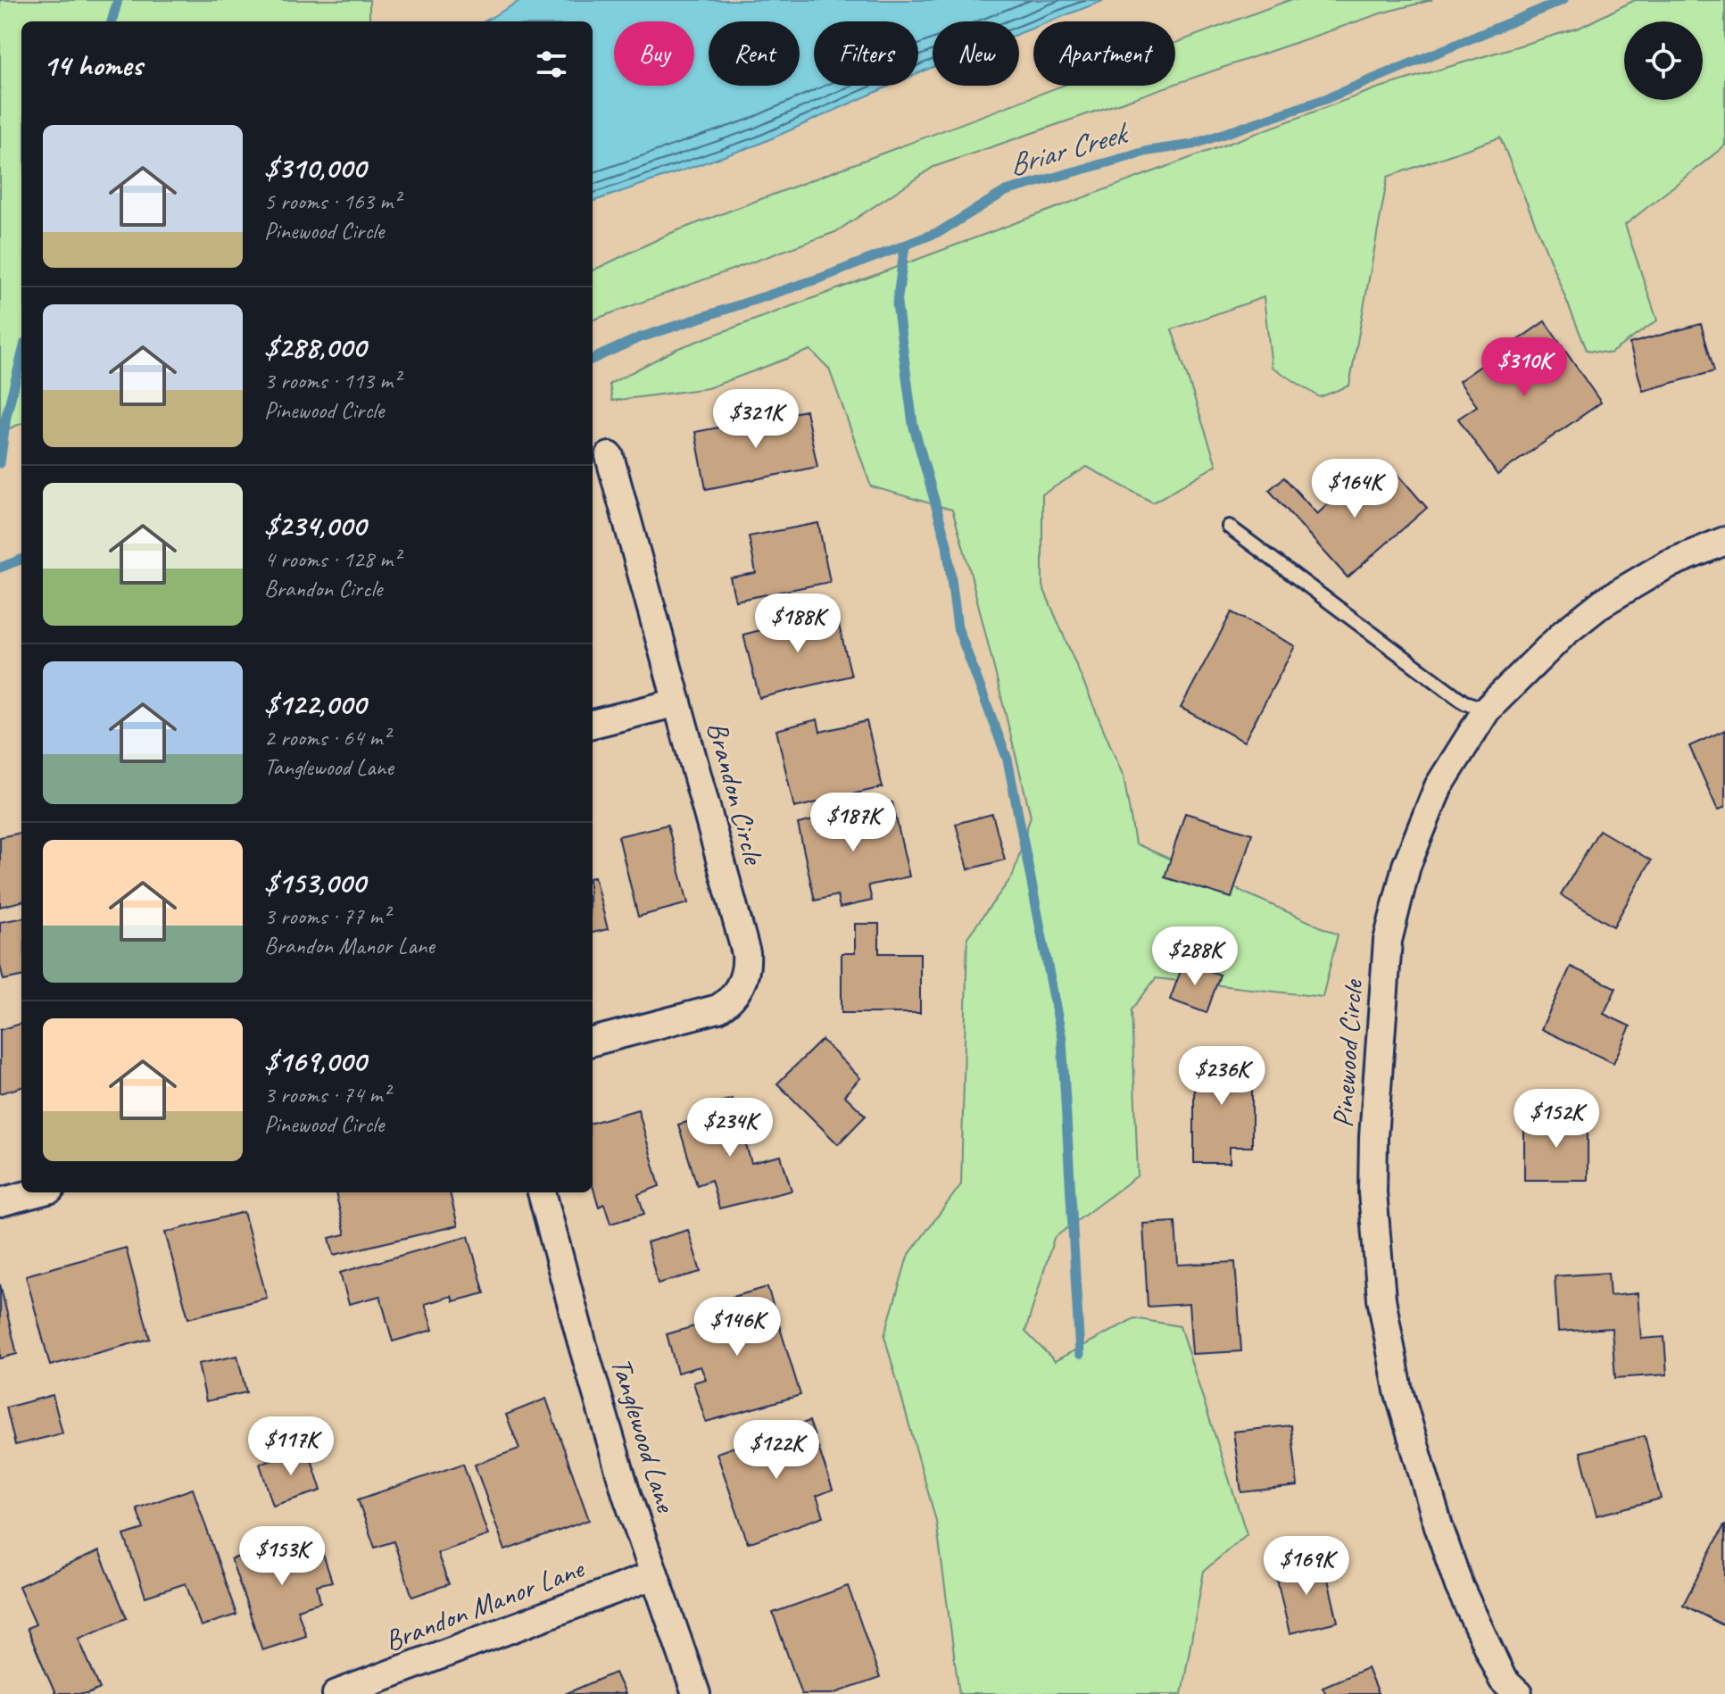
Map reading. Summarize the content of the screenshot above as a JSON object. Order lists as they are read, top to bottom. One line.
{"streets":{"street":["Brandon Circle","Pinewood Circle","Tanglewood Lane","Brandon Manor Lane"]},"crossings":[["Tanglewood Lane","Brandon Manor Lane"]],"water":["Briar Creek"],"page":{"chip":["Buy","Rent","Filters","New","Apartment"],"heading":"14 homes","list":[{"name":"$310,000","note":"5 rooms · 163 m² · Pinewood Circle"},{"name":"$288,000","note":"3 rooms · 113 m² · Pinewood Circle"},{"name":"$234,000","note":"4 rooms · 128 m² · Brandon Circle"},{"name":"$122,000","note":"2 rooms · 64 m² · Tanglewood Lane"},{"name":"$153,000","note":"3 rooms · 77 m² · Brandon Manor Lane"},{"name":"$169,000","note":"3 rooms · 74 m² · Pinewood Circle"}],"price":["$310K","$321K","$164K","$188K","$187K","$288K","$236K","$152K","$234K","$146K","$117K","$122K","$153K","$169K"]}}
